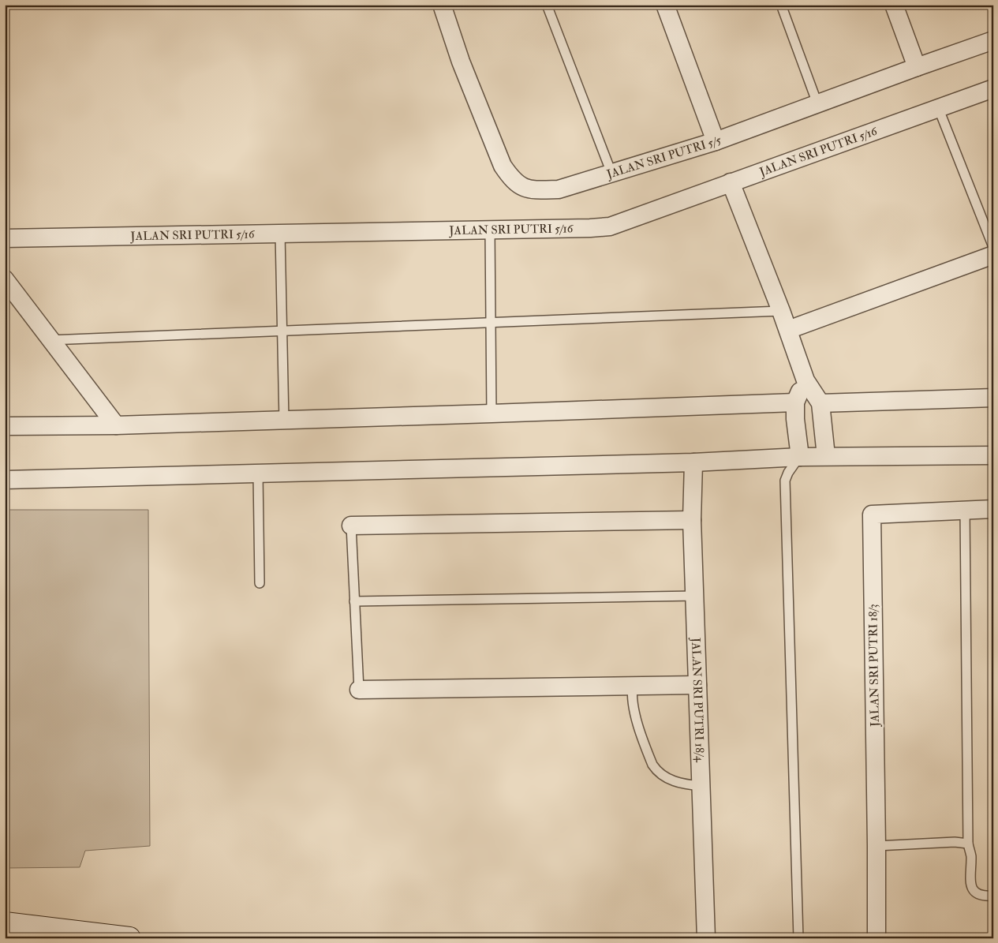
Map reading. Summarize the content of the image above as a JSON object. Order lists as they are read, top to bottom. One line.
{"streets":{"street":["JALAN SRI PUTRI 5/16","JALAN SRI PUTRI 5/5","JALAN SRI PUTRI 18/3","JALAN SRI PUTRI 18/4"]}}
